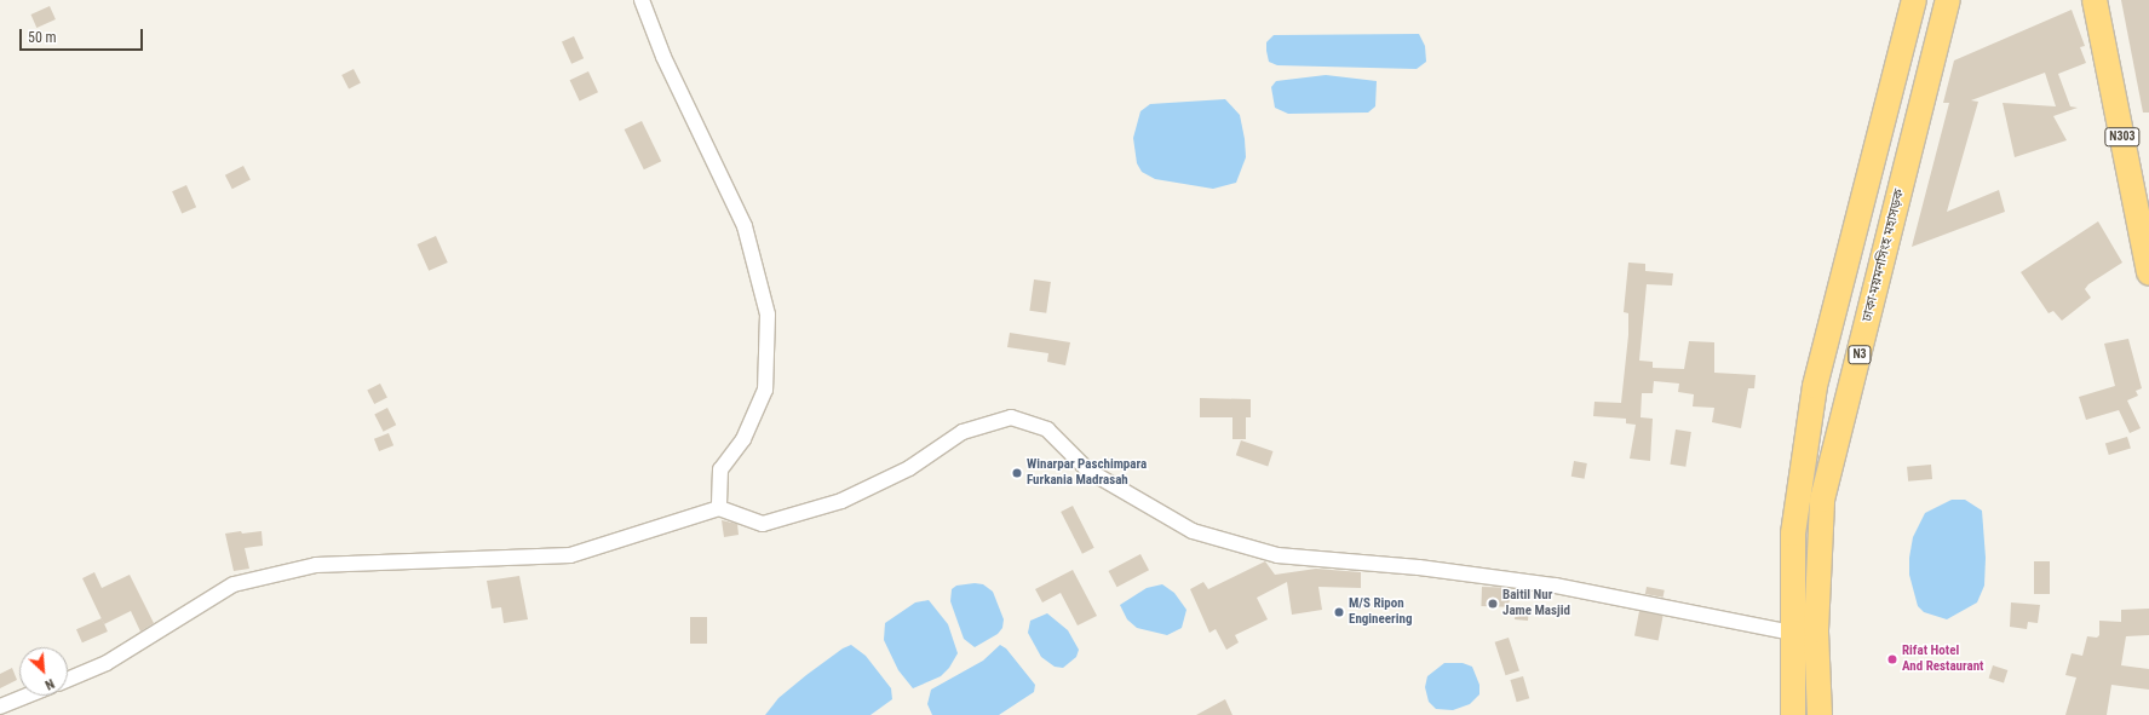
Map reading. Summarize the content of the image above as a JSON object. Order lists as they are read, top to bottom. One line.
{"streets":{"highway":["N303","ঢাকা-ময়মনসিংহ মহাসড়ক","N3"]},"places":["Winarpar Paschimpara Furkania Madrasah","Baitil Nur Jame Masjid","M/S Ripon Engineering","Rifat Hotel And Restaurant"],"scale_bar":"50 m","north":"bottom right"}
